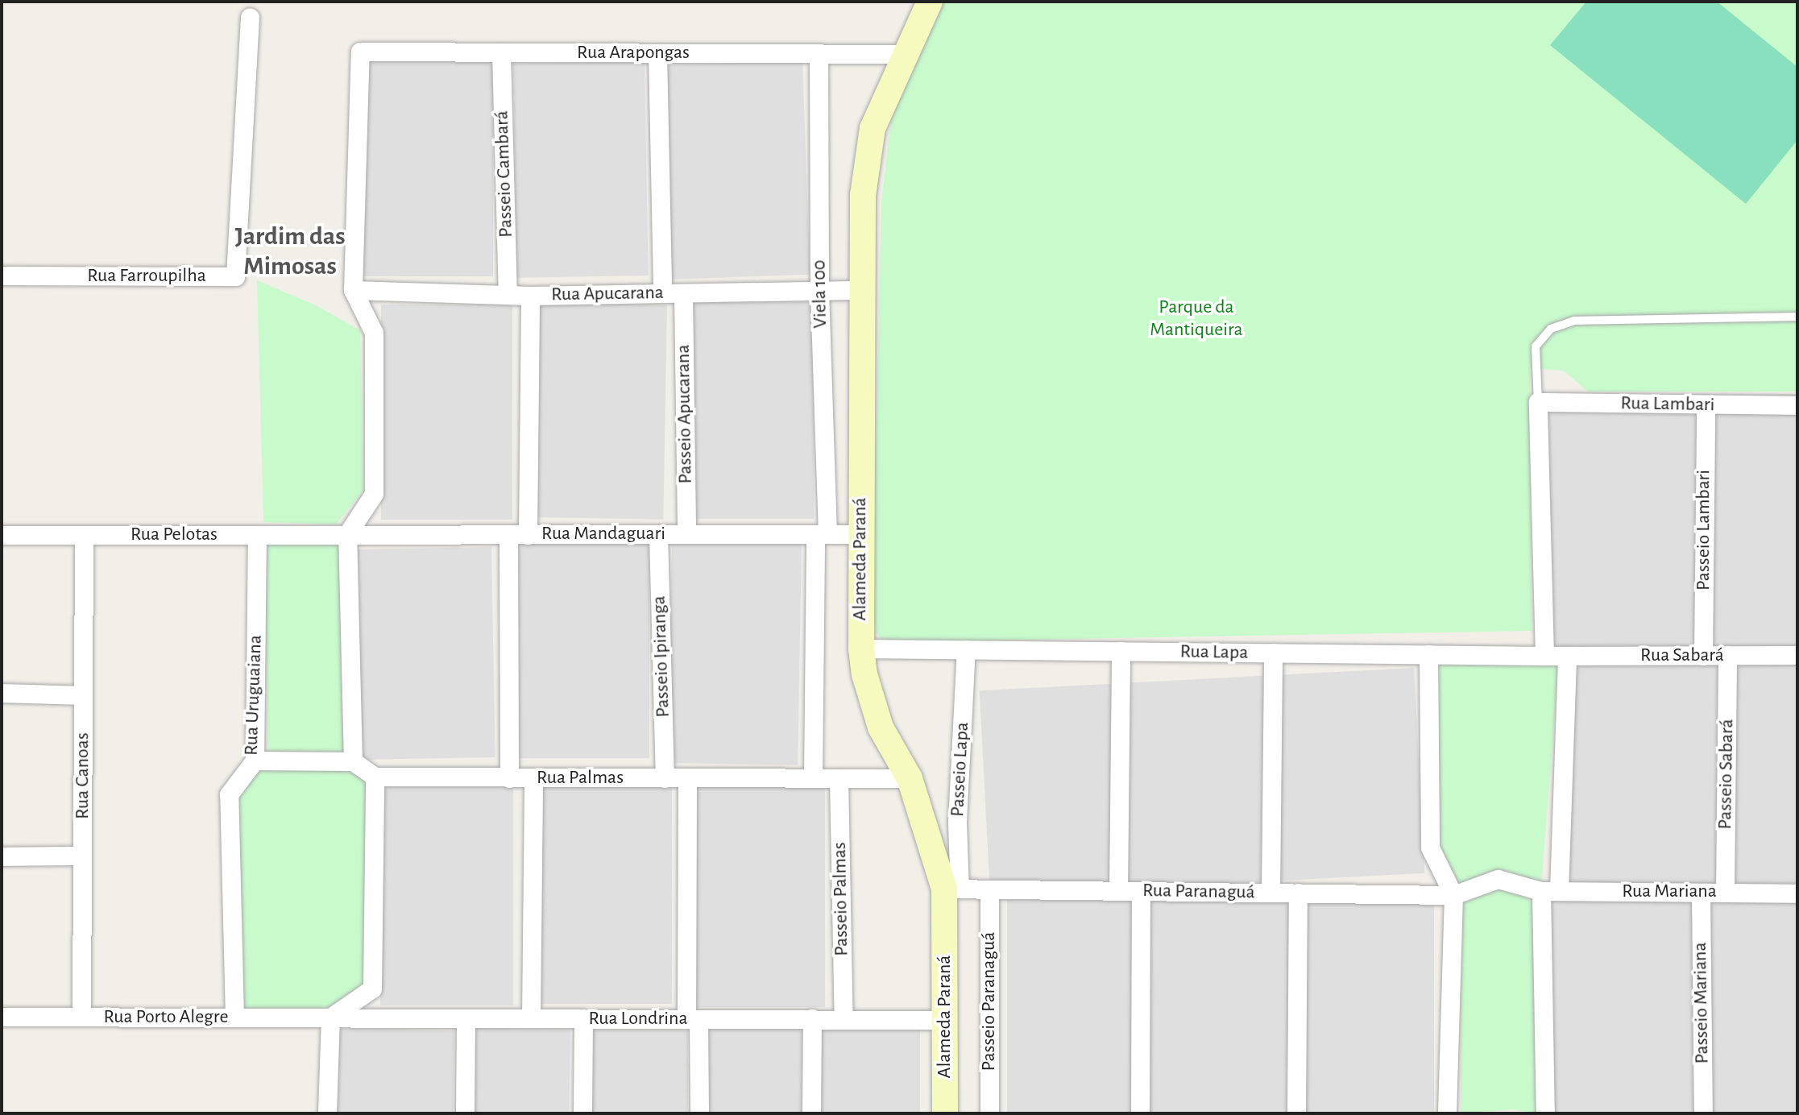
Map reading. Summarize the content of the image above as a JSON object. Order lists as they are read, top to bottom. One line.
{"streets":{"street":["Rua Arapongas","Passeio Cambará","Rua Farroupilha","Rua Apucarana","Viela 100","Rua Lambari","Passeio Apucarana","Passeio Lambari","Rua Mandaguari","Rua Pelotas","Alameda Paraná","Rua Lapa","Rua Sabará","Passeio Ipiranga","Rua Uruguaiana","Passeio Lapa","Passeio Sabará","Rua Canoas","Rua Palmas","Rua Paranaguá","Rua Mariana","Passeio Palmas","Passeio Paranaguá","Passeio Mariana","Rua Porto Alegre","Rua Londrina"]},"crossings":[["Rua Arapongas","Passeio Cambará"],["Rua Arapongas","Rua Apucarana"],["Rua Arapongas","Viela 100"],["Rua Arapongas","Alameda Paraná"],["Passeio Cambará","Rua Apucarana"],["Rua Apucarana","Viela 100"],["Rua Apucarana","Passeio Apucarana"],["Rua Apucarana","Alameda Paraná"],["Viela 100","Rua Mandaguari"],["Rua Lambari","Passeio Lambari"],["Passeio Apucarana","Rua Mandaguari"],["Passeio Lambari","Rua Sabará"],["Rua Mandaguari","Rua Pelotas"],["Rua Mandaguari","Alameda Paraná"],["Rua Mandaguari","Passeio Ipiranga"],["Rua Pelotas","Rua Uruguaiana"],["Rua Pelotas","Rua Canoas"],["Alameda Paraná","Rua Lapa"],["Alameda Paraná","Passeio Lapa"],["Alameda Paraná","Rua Palmas"],["Alameda Paraná","Rua Paranaguá"],["Alameda Paraná","Rua Londrina"],["Rua Lapa","Rua Sabará"],["Rua Lapa","Passeio Lapa"],["Rua Sabará","Passeio Sabará"],["Passeio Ipiranga","Rua Palmas"],["Rua Uruguaiana","Rua Porto Alegre"],["Passeio Lapa","Rua Paranaguá"],["Passeio Sabará","Rua Mariana"],["Rua Canoas","Rua Porto Alegre"],["Rua Palmas","Passeio Palmas"],["Rua Paranaguá","Rua Mariana"],["Rua Paranaguá","Passeio Paranaguá"],["Rua Mariana","Passeio Mariana"],["Passeio Palmas","Rua Londrina"],["Rua Porto Alegre","Rua Londrina"]],"districts":["Jardim das Mimosas"],"parks":["Parque da Mantiqueira"]}
